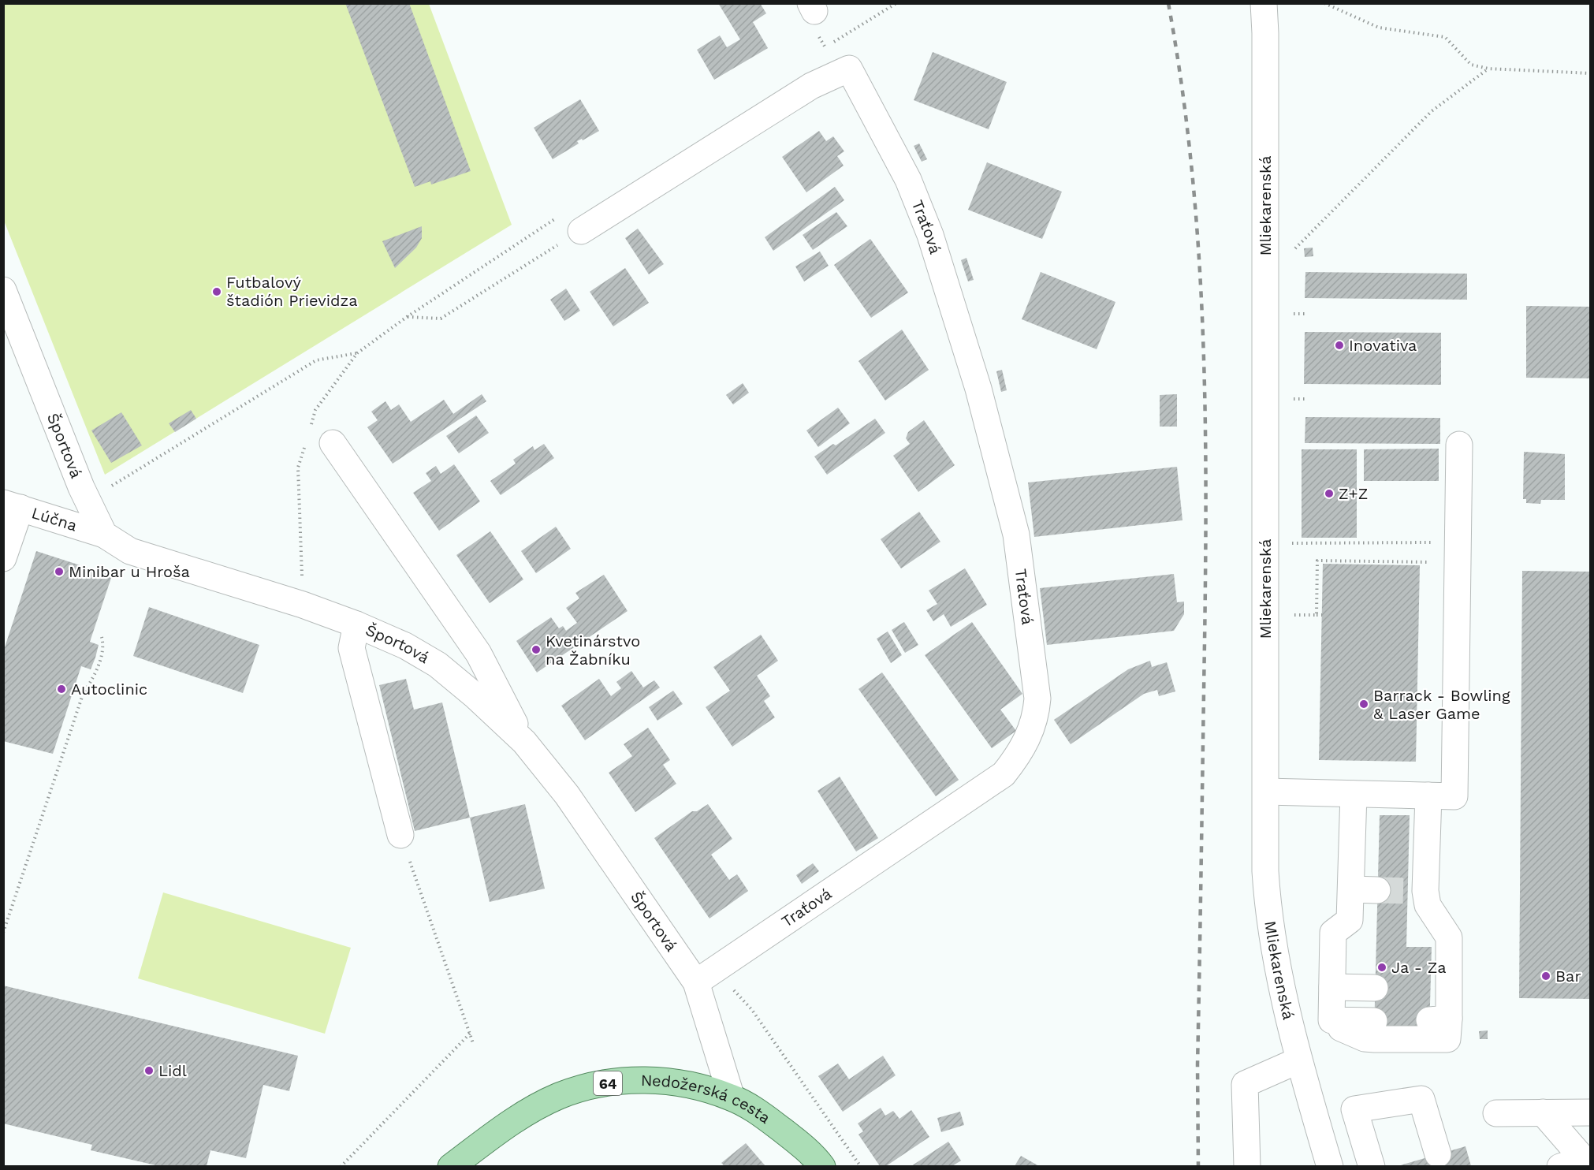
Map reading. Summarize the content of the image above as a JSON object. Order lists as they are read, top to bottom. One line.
{"streets":{"main road":["64","Nedožerská cesta"],"street":["Mliekarenská","Traťová","Športová","Lúčna"]},"crossings":[["Traťová","Športová"],["Športová","Lúčna"],["Športová","Nedožerská cesta"]],"places":["Futbalový štadión Prievidza","Inovativa","Z+Z","Minibar u Hroša","Kvetinárstvo na Žabníku","Autoclinic","Barrack - Bowling & Laser Game","Ja - Za","Bar","Lidl"]}
